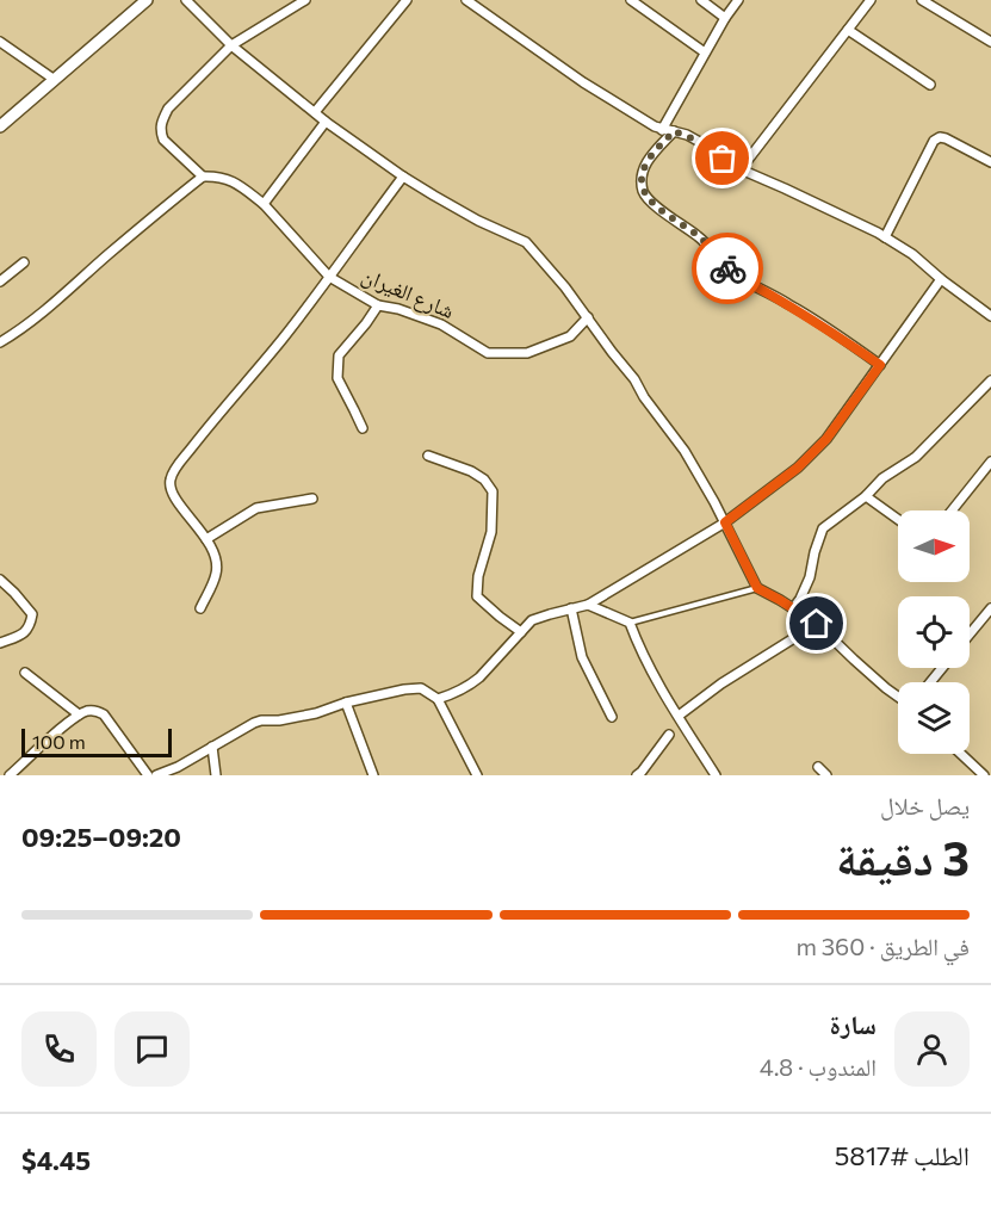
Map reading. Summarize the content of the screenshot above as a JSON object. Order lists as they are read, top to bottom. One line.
{"streets":{"street":["شارع الغيران"]},"scale_bar":"100 m","north":"right","page":{"scale":"100 m","heading":["3 دقيقة","يصل خلال","09:20–09:25"],"panel":["سارة","المندوب · 4.8","الطلب #5817","$4.45"],"bar":"في الطريق · 360 m"}}
